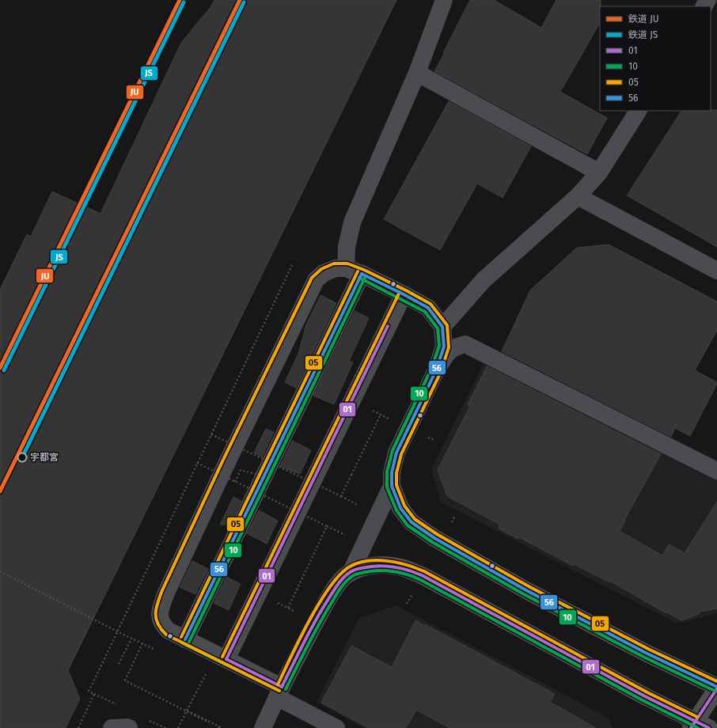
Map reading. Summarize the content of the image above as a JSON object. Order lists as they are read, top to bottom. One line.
{"places":["宇都宮"],"lines":["rail line JU","rail line JS","transit line 05","transit line 56","transit line 10","transit line 01"],"legend":["鉄道 JU","鉄道 JS","01","10","05","56"]}
